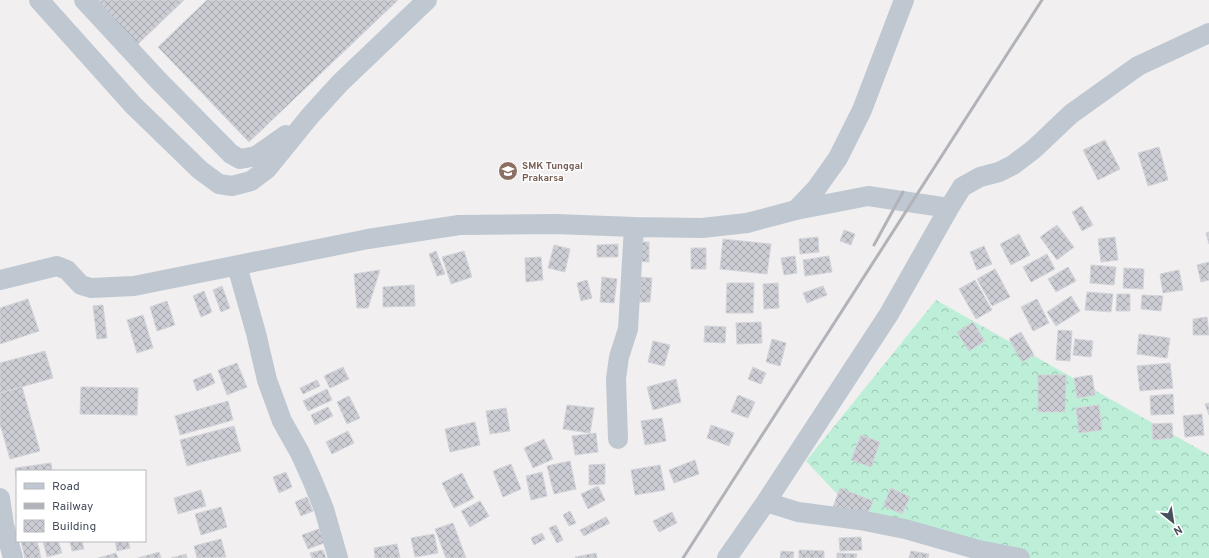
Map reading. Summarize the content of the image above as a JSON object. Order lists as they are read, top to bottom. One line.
{"places":{"school or university":["SMK Tunggal Prakarsa"]},"legend":["Road","Railway","Building"],"north":"bottom right"}
